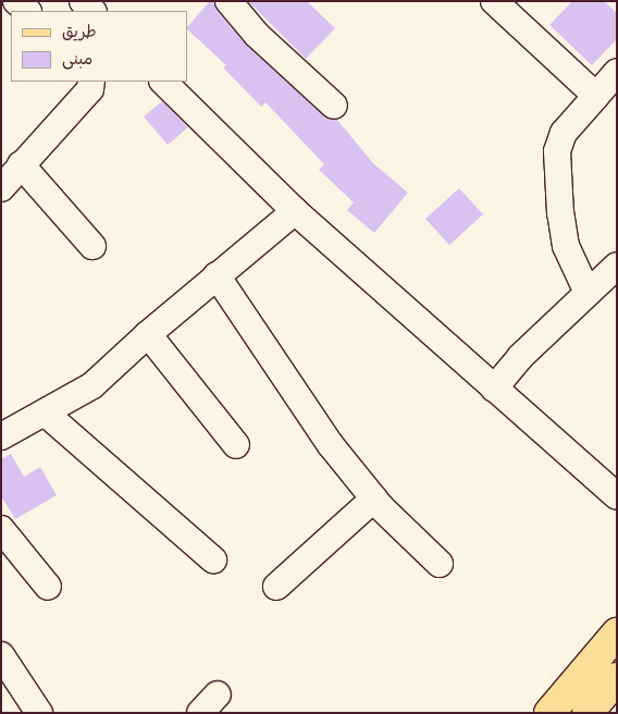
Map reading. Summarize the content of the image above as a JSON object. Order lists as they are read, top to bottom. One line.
{"legend":["طريق","مبنى"]}
